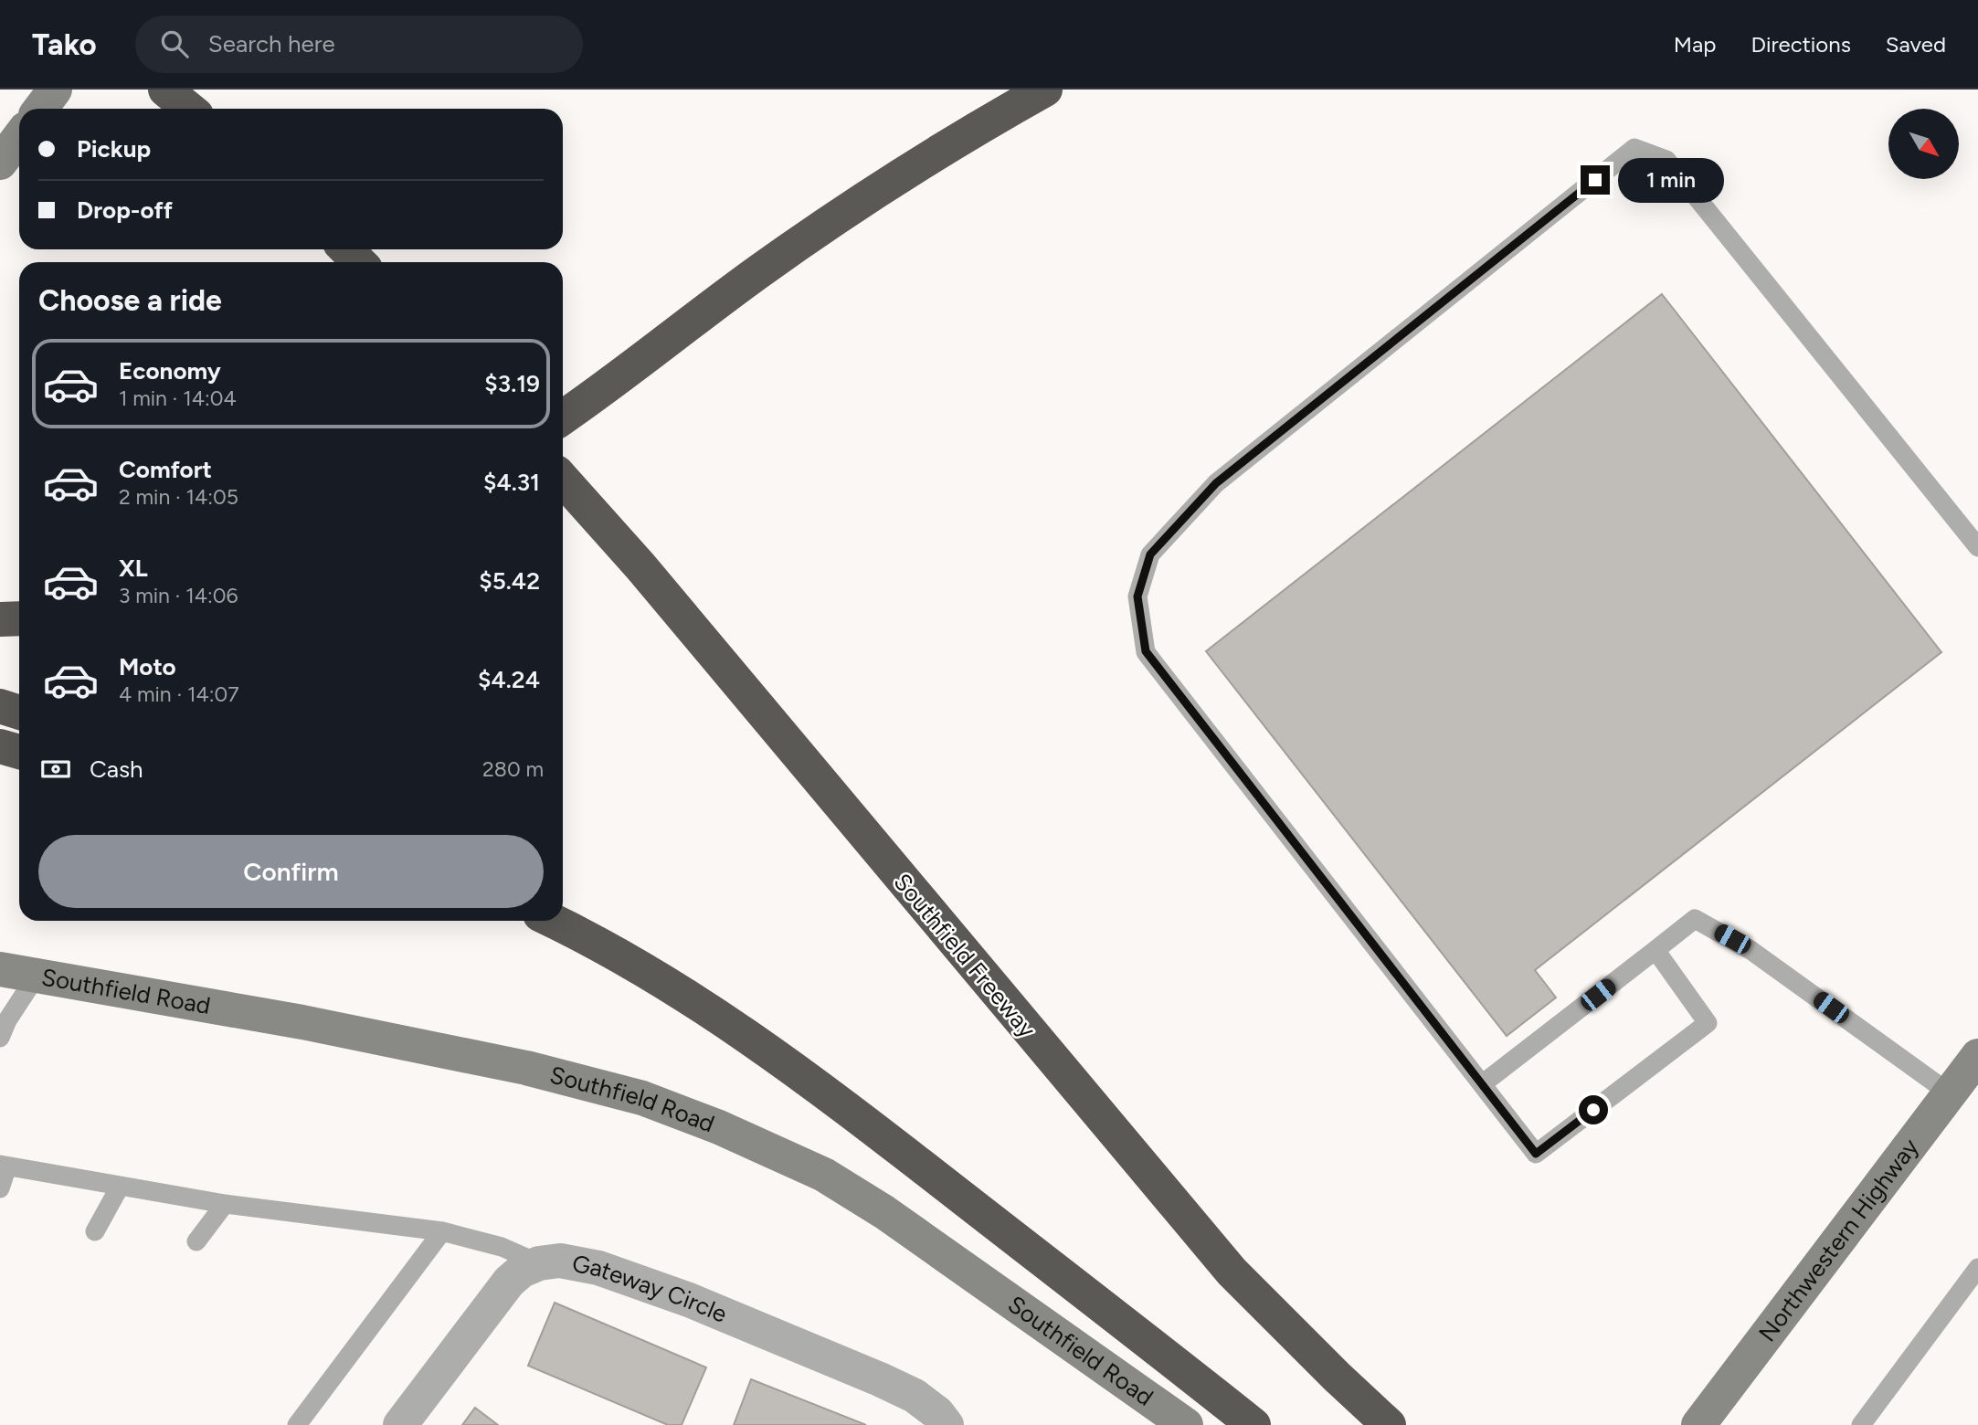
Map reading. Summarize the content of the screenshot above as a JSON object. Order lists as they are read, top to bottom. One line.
{"streets":{"highway":["Southfield Freeway"],"main road":["Southfield Road","Northwestern Highway"],"street":["Gateway Circle"]},"north":"bottom right","page":{"header":"Tako","search":"Search here","nav":["Map","Directions","Saved"],"banner":["Pickup","Drop-off"],"bubble":"1 min","heading":"Choose a ride","list":[{"name":"Economy","note":"1 min · 14:04","value":"$3.19"},{"name":"Comfort","note":"2 min · 14:05","value":"$4.31"},{"name":"XL","note":"3 min · 14:06","value":"$5.42"},{"name":"Moto","note":"4 min · 14:07","value":"$4.24"}],"pay":["Cash","280 m"],"buttons":"Confirm"}}
